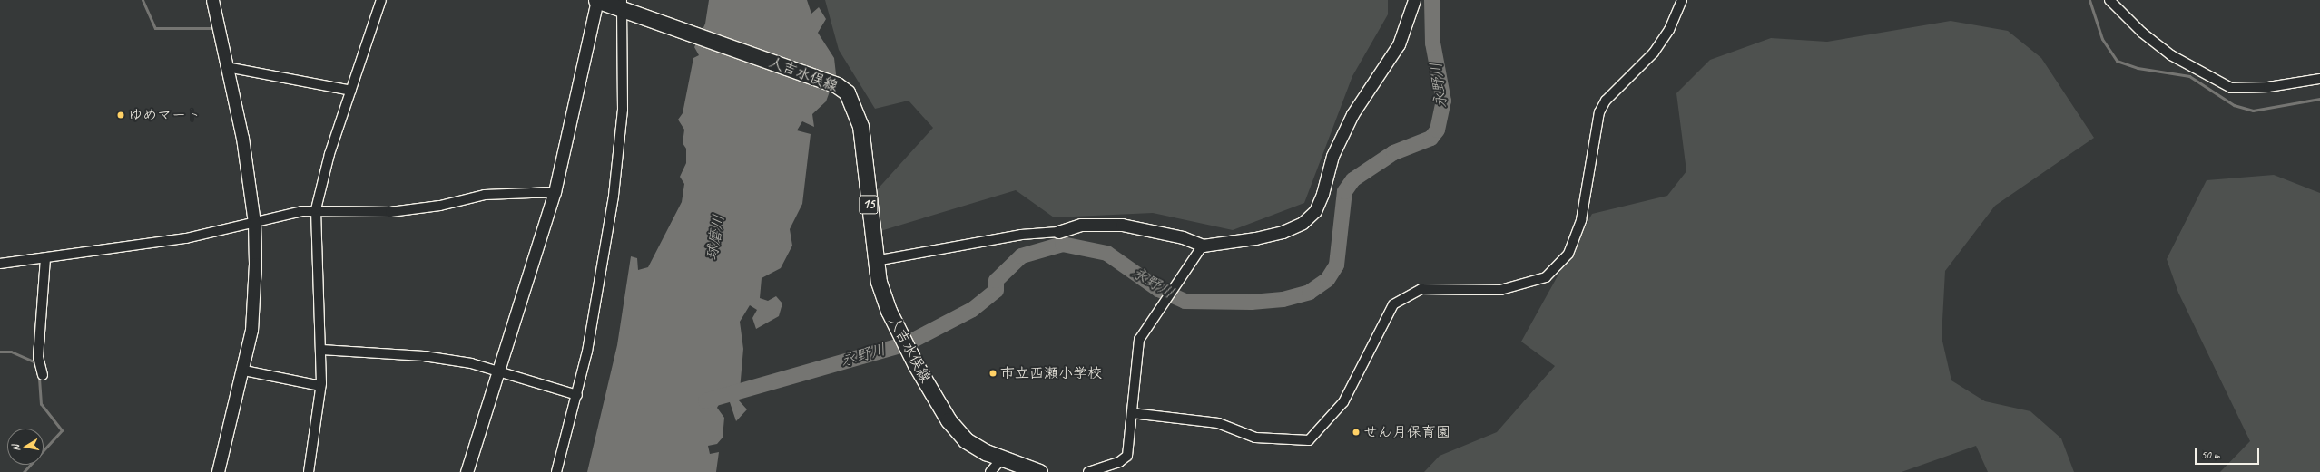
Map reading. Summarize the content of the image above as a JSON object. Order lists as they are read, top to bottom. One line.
{"streets":{"main road":["人吉水俣線","15"]},"water":["永野川","球磨川"],"places":["ゆめマート","市立西瀬小学校","せん月保育園"],"scale_bar":"50 m","north":"left"}
